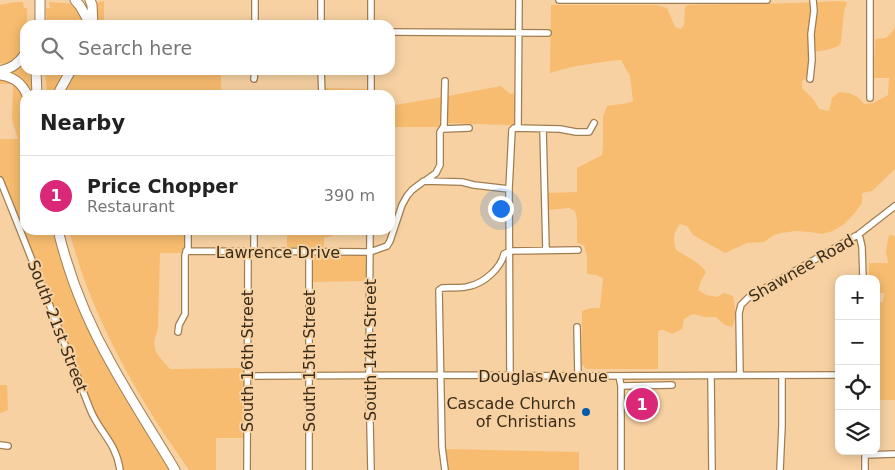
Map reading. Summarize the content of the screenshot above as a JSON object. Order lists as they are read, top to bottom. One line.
{"streets":{"street":["Lawrence Drive","Shawnee Road","South 21st Street","South 14th Street","South 16th Street","South 15th Street","Douglas Avenue"]},"crossings":[["Lawrence Drive","South 14th Street"],["Lawrence Drive","South 16th Street"],["Lawrence Drive","South 15th Street"],["Shawnee Road","Douglas Avenue"],["South 14th Street","Douglas Avenue"],["South 16th Street","Douglas Avenue"],["South 15th Street","Douglas Avenue"]],"places":["Cascade Church of Christians"],"page":{"search":"Search here","heading":"Nearby","list":[{"mark":"1","name":"Price Chopper","note":"Restaurant","value":"390 m"}],"map_buttons":["+","−"],"pins":"1"}}
